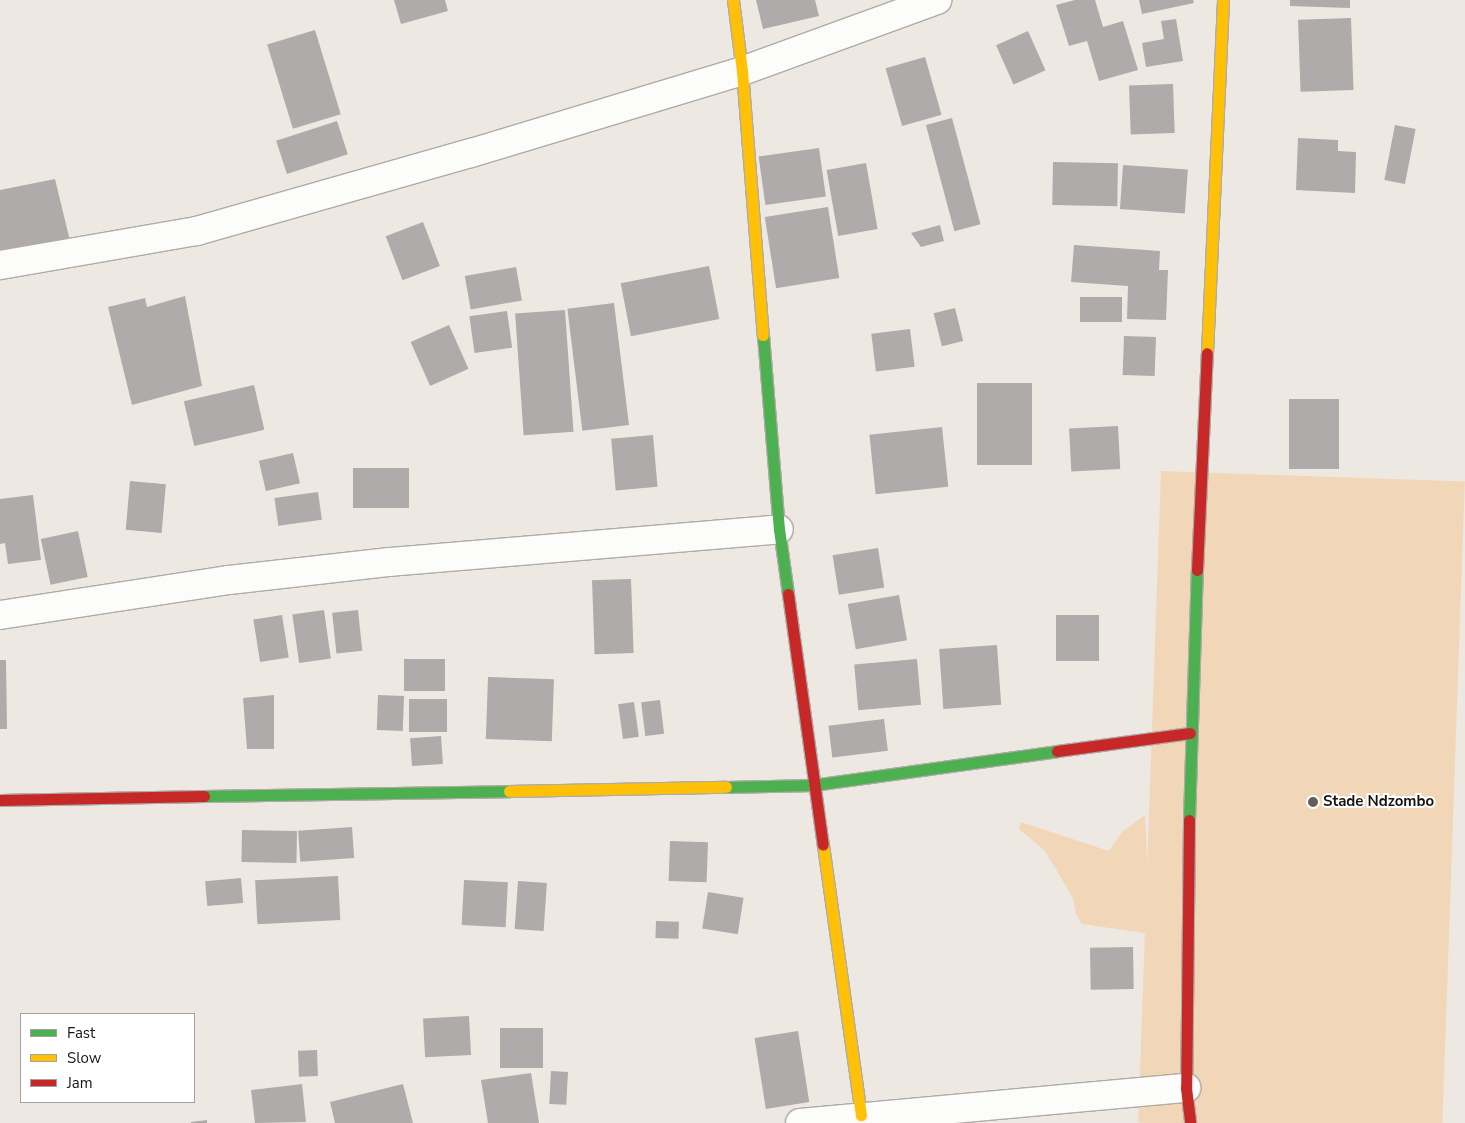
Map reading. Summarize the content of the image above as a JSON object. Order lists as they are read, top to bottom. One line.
{"places":["Stade Ndzombo"],"legend":["Fast","Slow","Jam"]}
